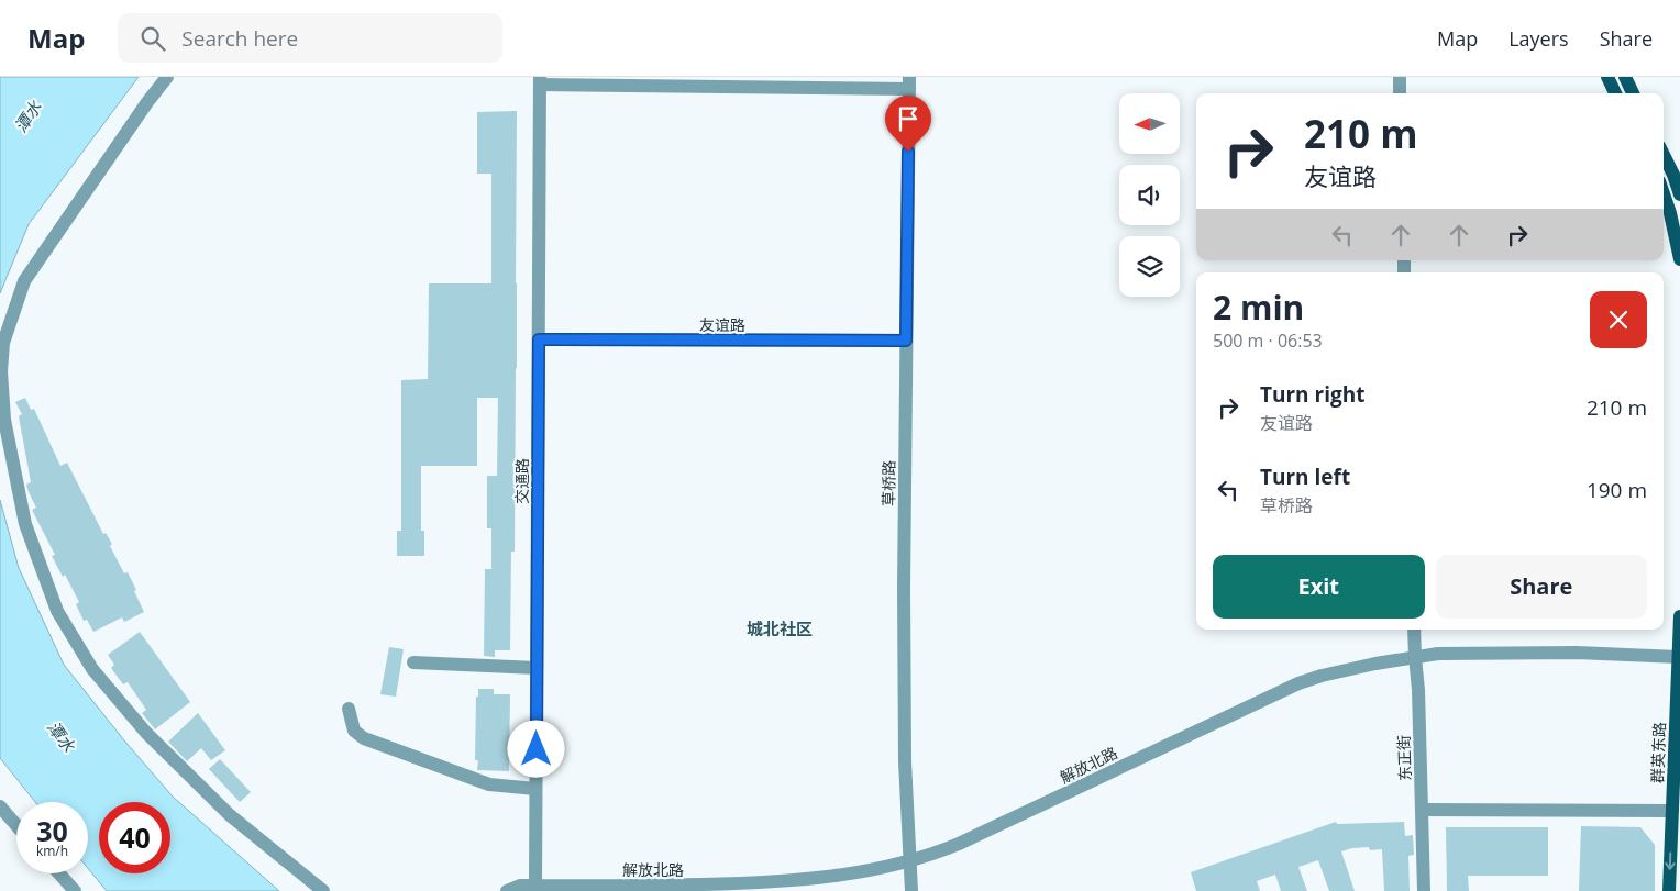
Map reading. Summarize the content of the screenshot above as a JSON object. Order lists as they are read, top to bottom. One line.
{"streets":{"main road":["群英东路"],"street":["友谊路","交通路","草桥路","东正街","解放北路"]},"crossings":[["友谊路","交通路"],["友谊路","草桥路"],["交通路","解放北路"],["草桥路","解放北路"],["群英东路","解放北路"],["东正街","解放北路"]],"districts":["城北社区"],"water":["潭水"],"north":"left","page":{"header":"Map","search":"Search here","nav":["Map","Layers","Share"],"turn":["210 m","友谊路"],"heading":["2 min","500 m · 06:53"],"list":[{"name":"Turn right","note":"友谊路","value":"210 m"},{"name":"Turn left","note":"草桥路","value":"190 m"}],"buttons":["Exit","Share"],"speed":"30 km/h","limit":"40"}}
